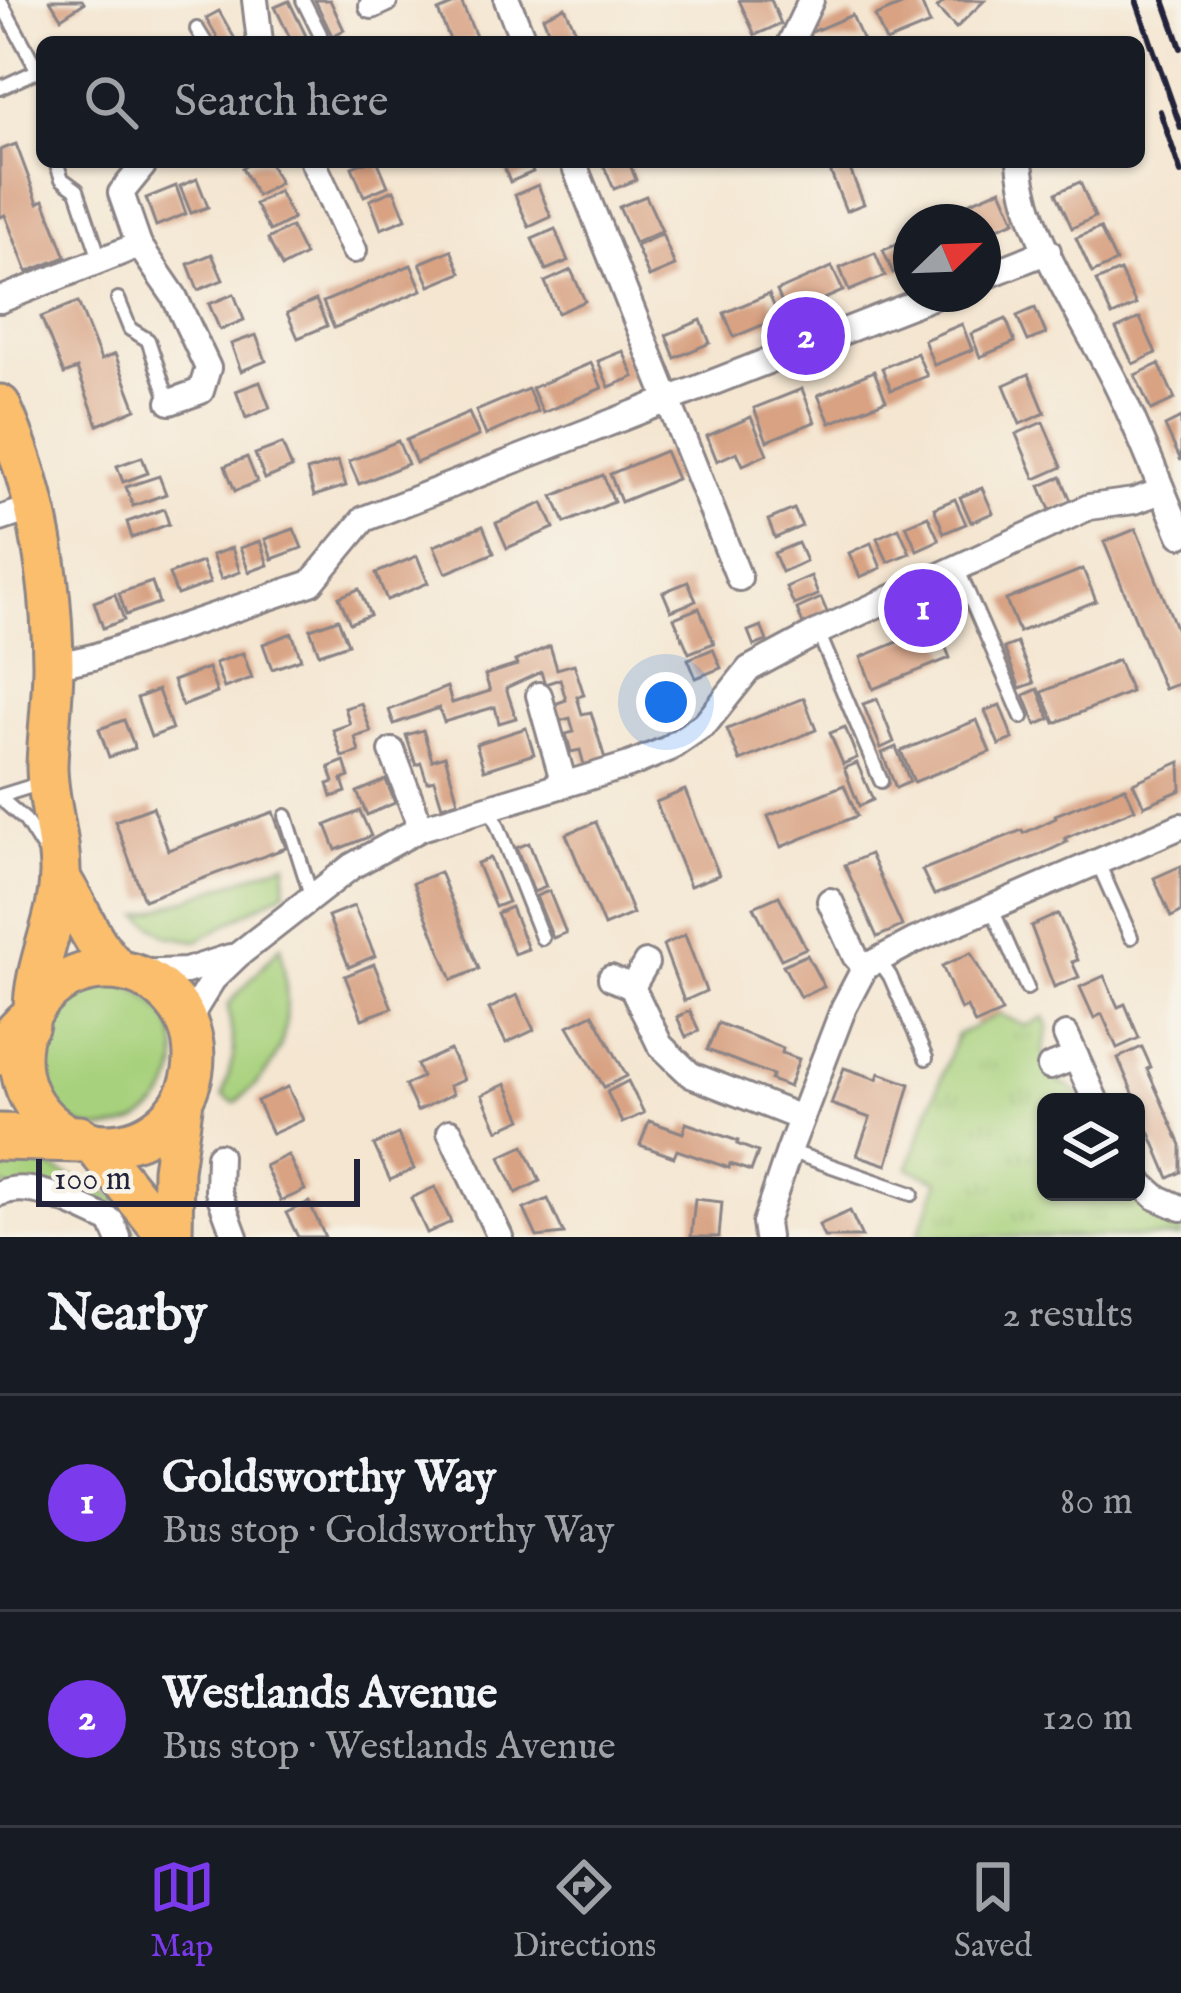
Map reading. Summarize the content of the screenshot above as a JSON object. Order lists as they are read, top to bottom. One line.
{"scale_bar":"100 m","north":"top right","page":{"search":"Search here","pins":["2","1"],"scale":"100 m","heading":["Nearby","2 results"],"list":[{"mark":"1","name":"Goldsworthy Way","note":"Bus stop · Goldsworthy Way","value":"80 m"},{"mark":"2","name":"Westlands Avenue","note":"Bus stop · Westlands Avenue","value":"120 m"}],"nav":["Map","Directions","Saved"]}}
